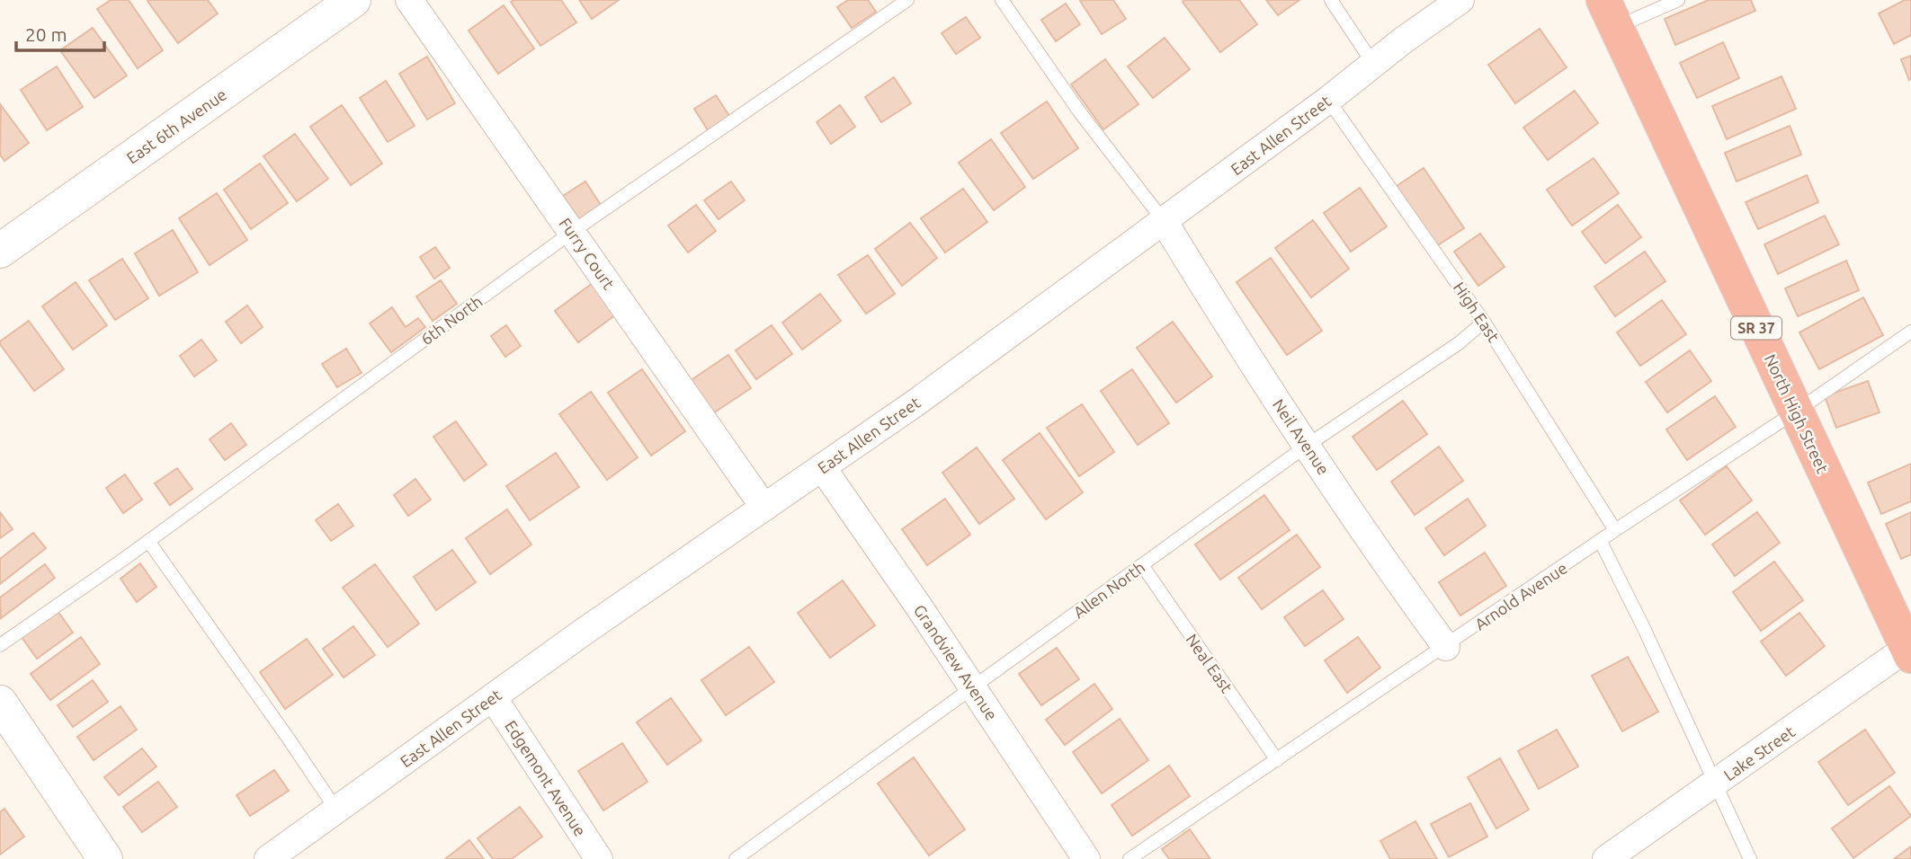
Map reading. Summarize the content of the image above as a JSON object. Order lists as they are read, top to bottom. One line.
{"streets":{"highway":["SR 37","North High Street"],"street":["East 6th Avenue","East Allen Street","Furry Court","Neil Avenue","Grandview Avenue","Lake Street","Edgemont Avenue"],"lane":["High East","6th North","Allen North","Arnold Avenue","Neal East"]},"crossings":[["East Allen Street","Furry Court"],["East Allen Street","High East"],["East Allen Street","Neil Avenue"],["East Allen Street","Grandview Avenue"],["East Allen Street","Edgemont Avenue"],["Furry Court","6th North"],["High East","Allen North"],["High East","Arnold Avenue"],["North High Street","Arnold Avenue"],["North High Street","Lake Street"],["Neil Avenue","Allen North"],["Neil Avenue","Arnold Avenue"],["Allen North","Grandview Avenue"],["Allen North","Neal East"],["Arnold Avenue","Neal East"]],"scale_bar":"20 m"}
